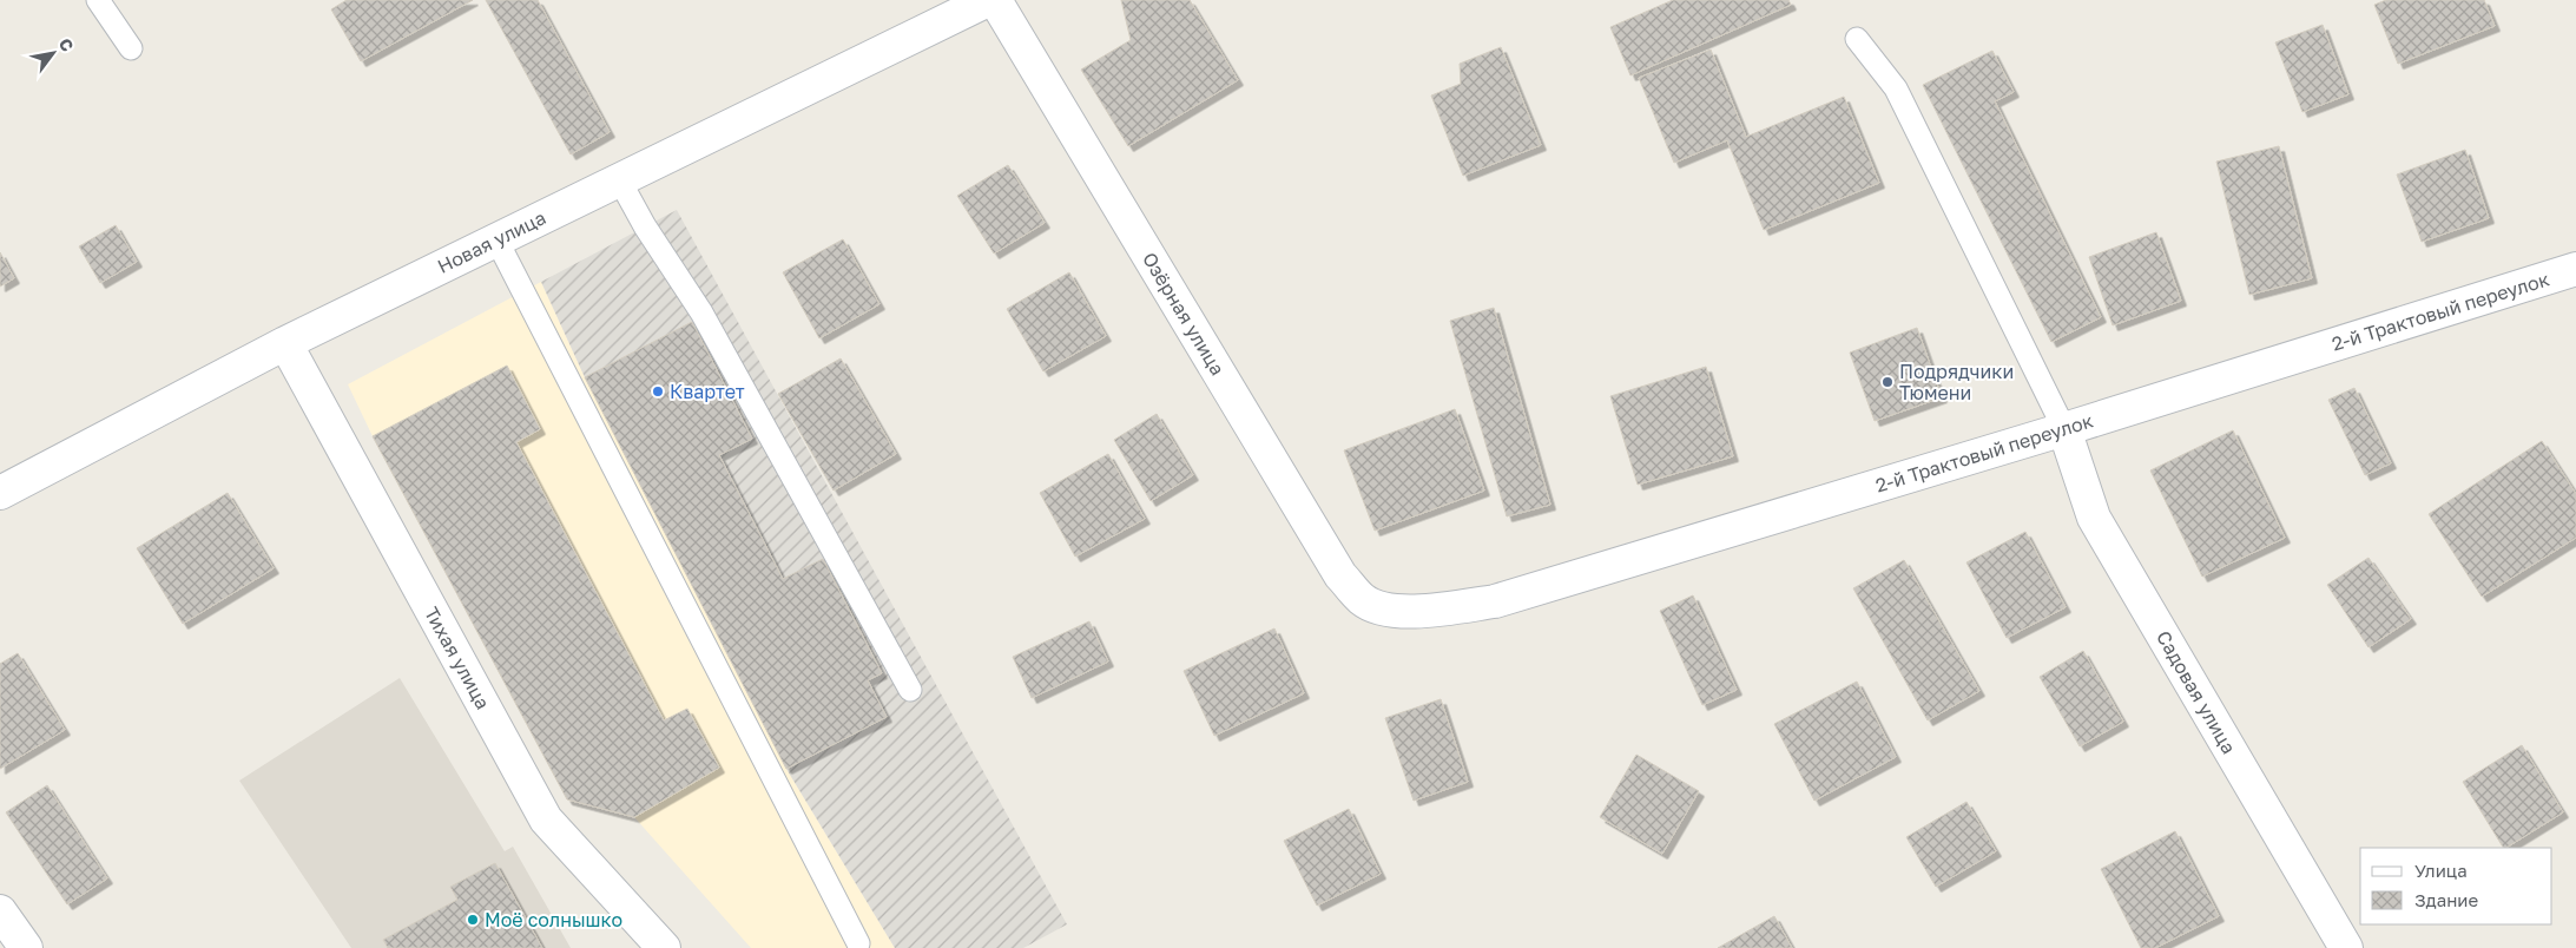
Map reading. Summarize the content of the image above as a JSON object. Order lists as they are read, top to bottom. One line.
{"streets":{"street":["Новая улица","2-й Трактовый переулок","Озёрная улица","Тихая улица","Садовая улица"]},"crossings":[["Новая улица","Тихая улица"],["2-й Трактовый переулок","Озёрная улица"],["2-й Трактовый переулок","Садовая улица"]],"places":["Подрядчики Тюмени","Квартет","Моё солнышко"],"legend":["Улица","Здание"],"north":"top right"}
